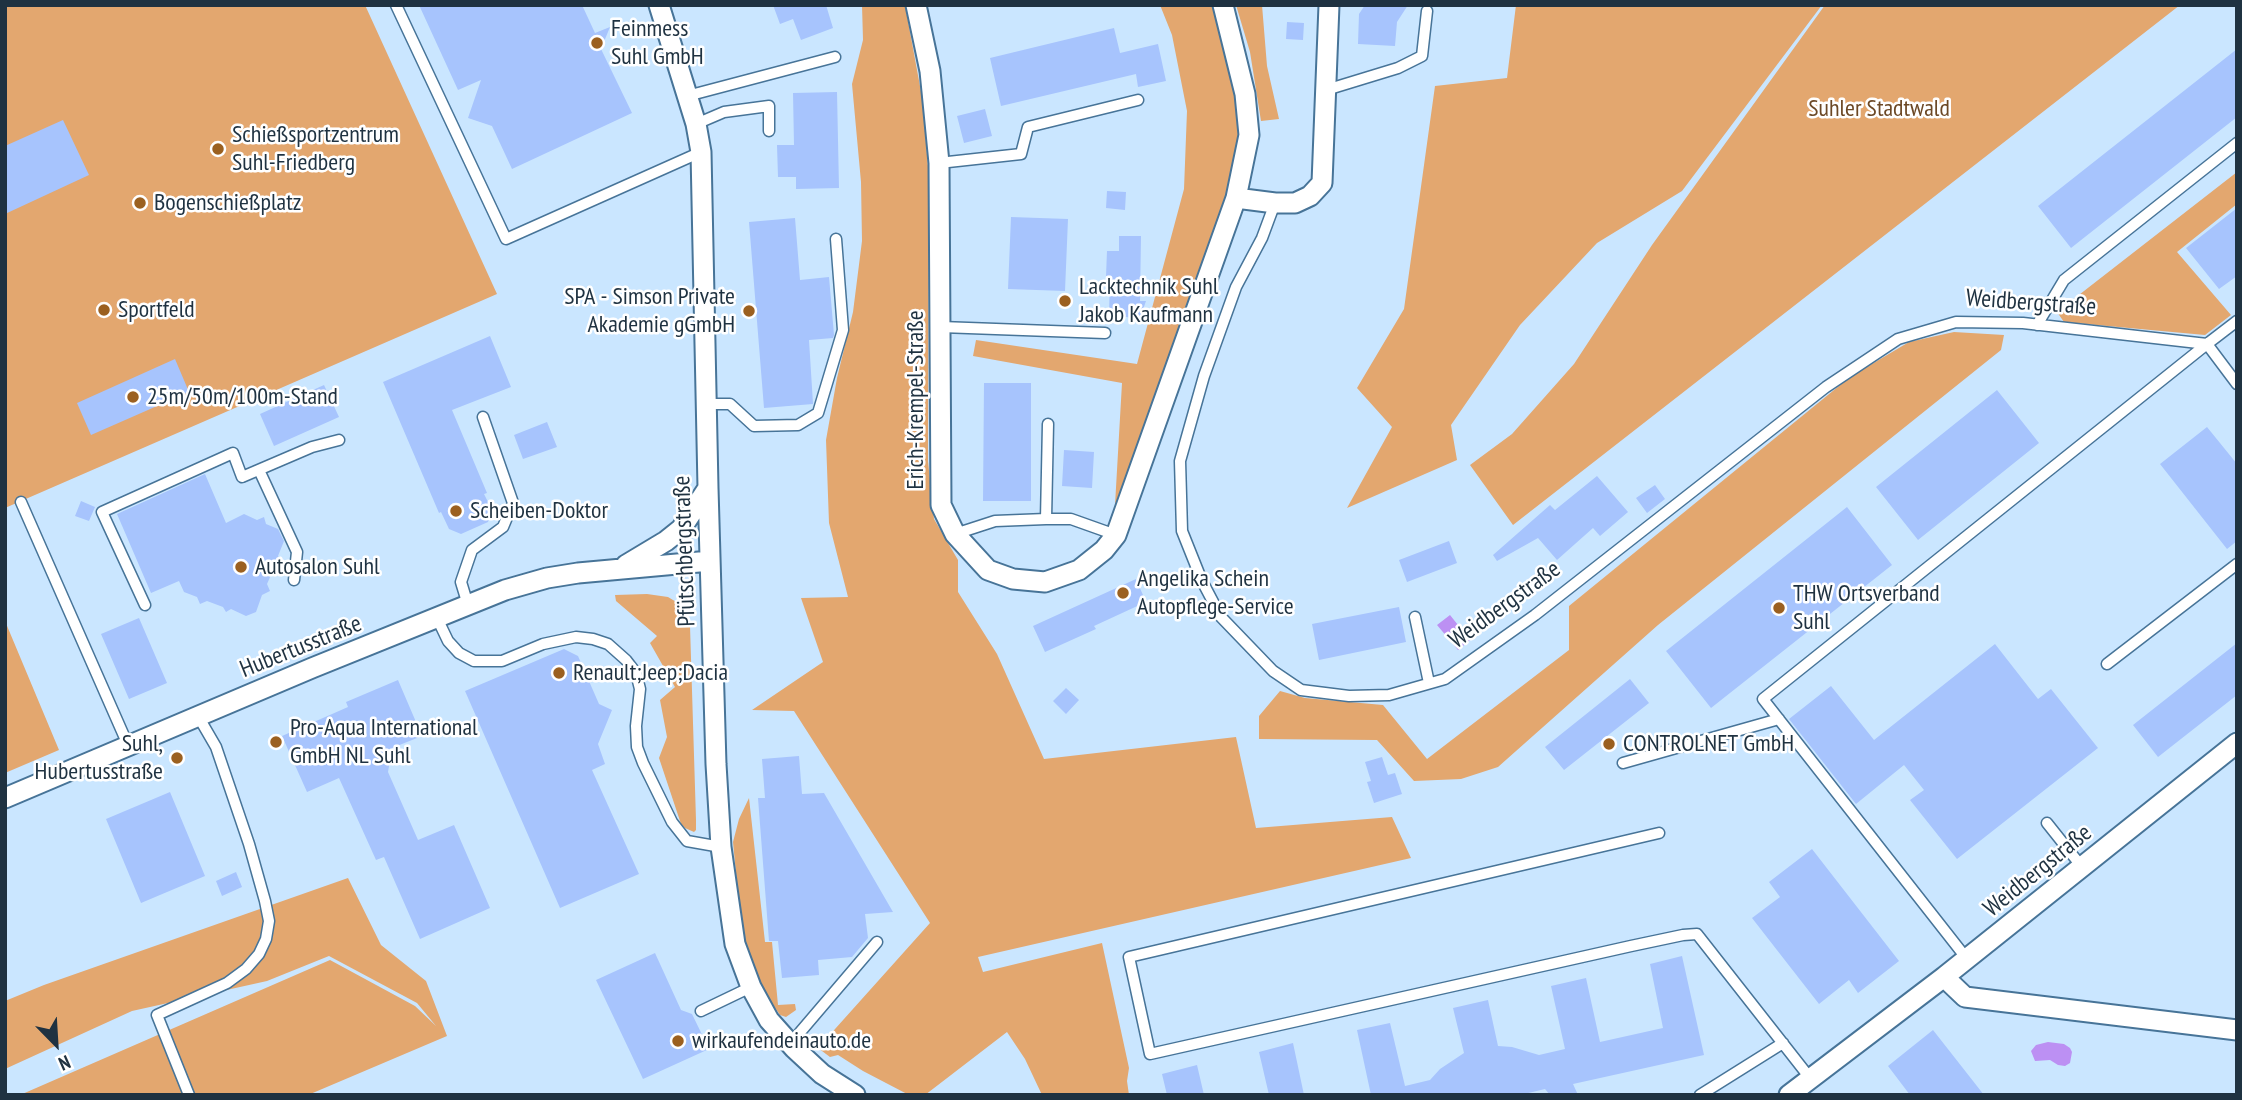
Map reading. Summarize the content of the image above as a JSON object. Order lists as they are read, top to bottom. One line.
{"streets":{"street":["Weidbergstraße","Erich-Krempel-Straße","Pfütschbergstraße","Hubertusstraße"]},"crossings":[["Pfütschbergstraße","Hubertusstraße"]],"parks":["Suhler Stadtwald"],"places":["Feinmess Suhl GmbH","Schießsportzentrum Suhl-Friedberg","Bogenschießplatz","Lacktechnik Suhl Jakob Kaufmann","Sportfeld","SPA - Simson Private Akademie gGmbH","25m/50m/100m-Stand","Scheiben-Doktor","Autosalon Suhl","Angelika Schein Autopflege-Service","THW Ortsverband Suhl","Renault;Jeep;Dacia","Pro-Aqua International GmbH NL Suhl","CONTROLNET GmbH","Suhl, Hubertusstraße","wirkaufendeinauto.de"],"north":"bottom right"}
